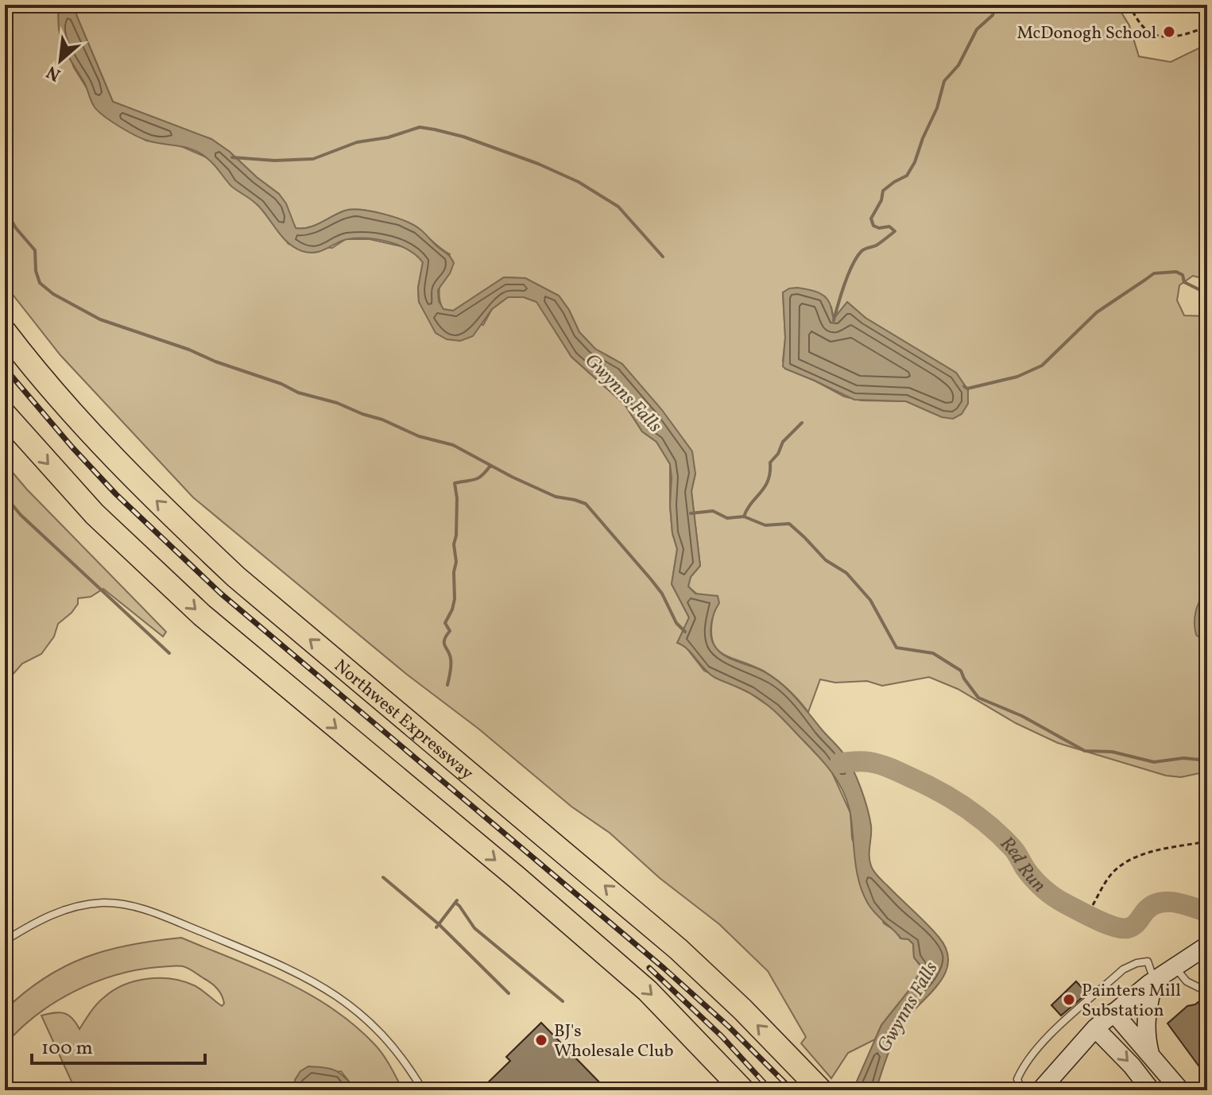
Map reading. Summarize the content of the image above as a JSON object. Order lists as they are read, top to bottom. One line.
{"streets":{"highway":["Northwest Expressway"]},"water":["Gwynns Falls","Red Run"],"places":["McDonogh School","Painters Mill Substation","BJ's Wholesale Club"],"scale_bar":"100 m","north":"bottom left"}
